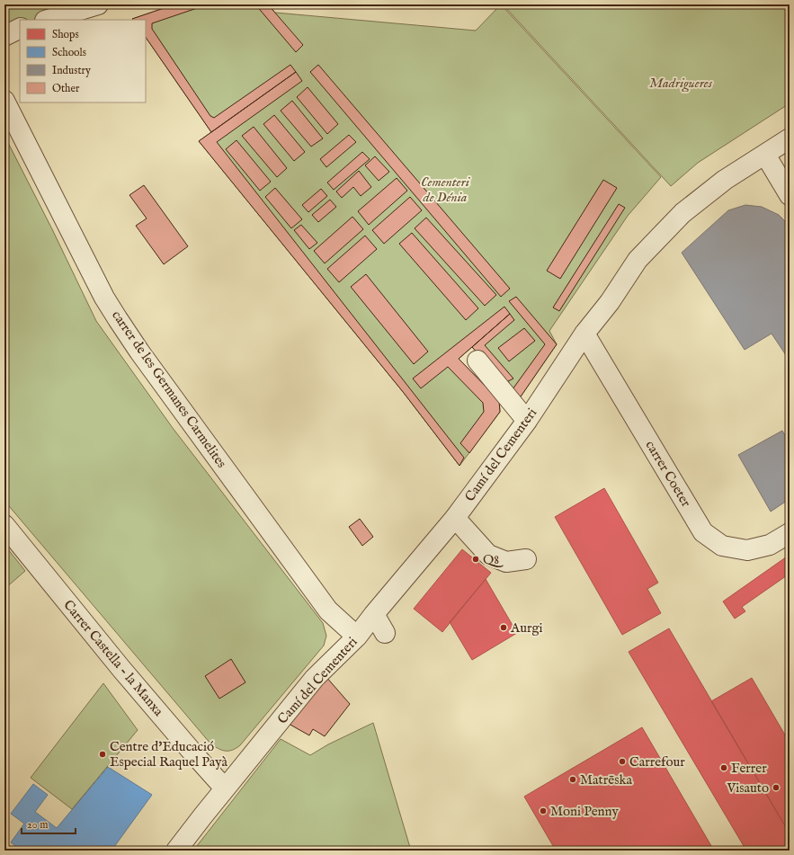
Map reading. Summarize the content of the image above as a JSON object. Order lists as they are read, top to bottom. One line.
{"streets":{"street":["carrer de les Germanes Carmelites","Camí del Cementeri","carrer Coeter","Carrer Castella - la Manxa"]},"crossings":[["carrer de les Germanes Carmelites","Camí del Cementeri"],["Camí del Cementeri","carrer Coeter"],["Camí del Cementeri","Carrer Castella - la Manxa"]],"parks":["Madrigueres","Cementeri de Dénia"],"places":["Q8","Aurgi","Centre d'Educació Especial Raquel Payà","Carrefour","Ferrer","Matrēska","Visauto","Moni Penny"],"legend":["Shops","Schools","Industry","Other"],"scale_bar":"20 m"}
